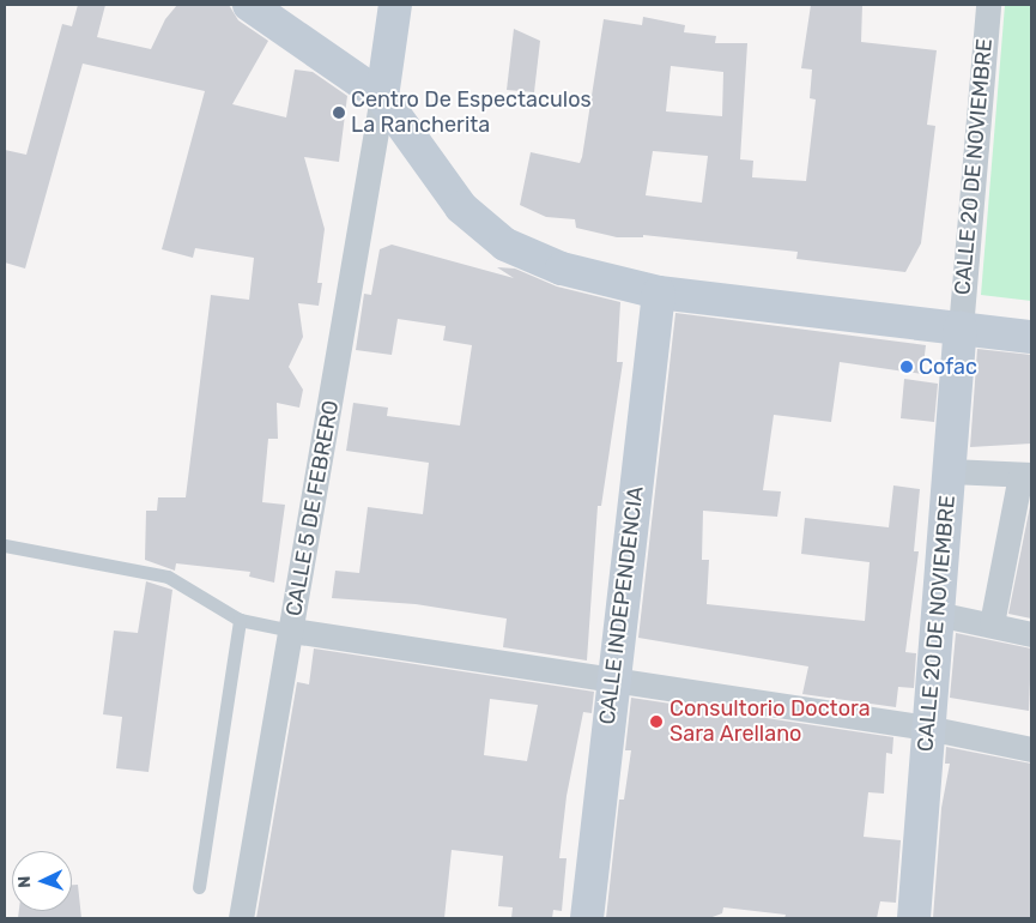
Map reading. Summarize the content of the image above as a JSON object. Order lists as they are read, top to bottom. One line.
{"streets":{"street":["CALLE 20 DE NOVIEMBRE","CALLE 5 DE FEBRERO","CALLE INDEPENDENCIA"]},"places":["Centro De Espectaculos La Rancherita","Cofac","Consultorio Doctora Sara Arellano"],"north":"left"}
